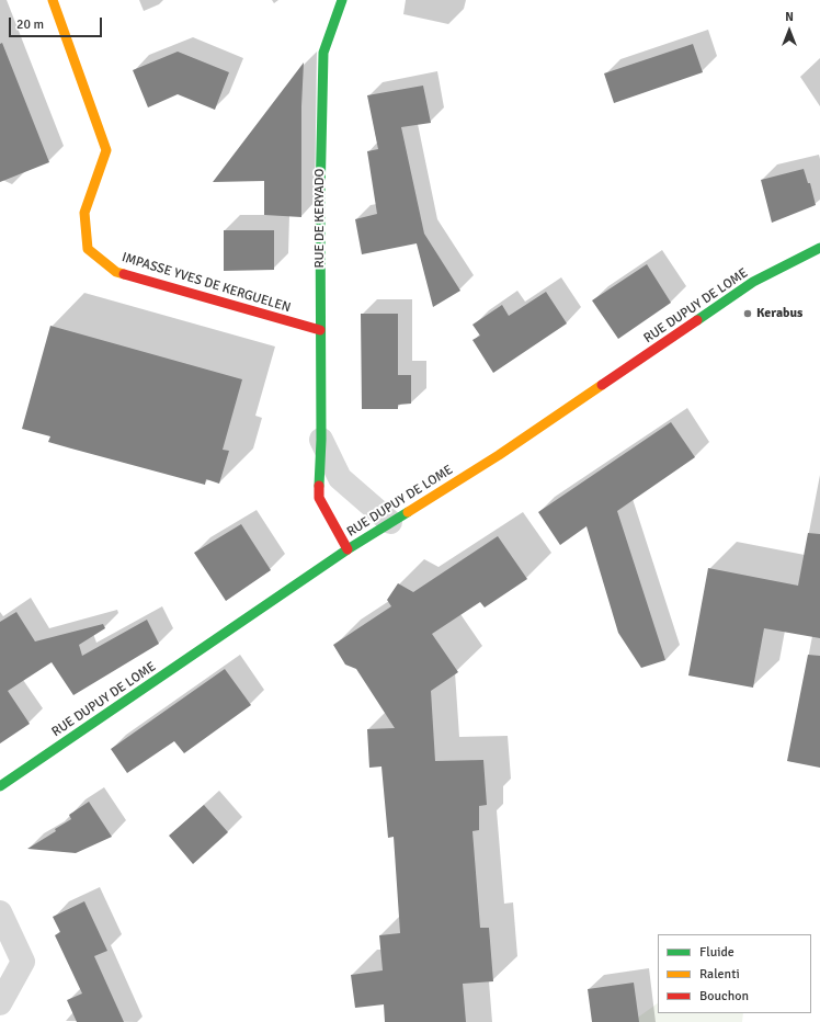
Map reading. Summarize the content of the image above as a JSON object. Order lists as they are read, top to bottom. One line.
{"streets":{"street":["RUE DE KERYADO","IMPASSE YVES DE KERGUELEN","RUE DUPUY DE LOME"]},"crossings":[["RUE DE KERYADO","IMPASSE YVES DE KERGUELEN"],["RUE DE KERYADO","RUE DUPUY DE LOME"]],"places":["Kerabus"],"legend":["Fluide","Ralenti","Bouchon"],"scale_bar":"20 m","north":"top"}
